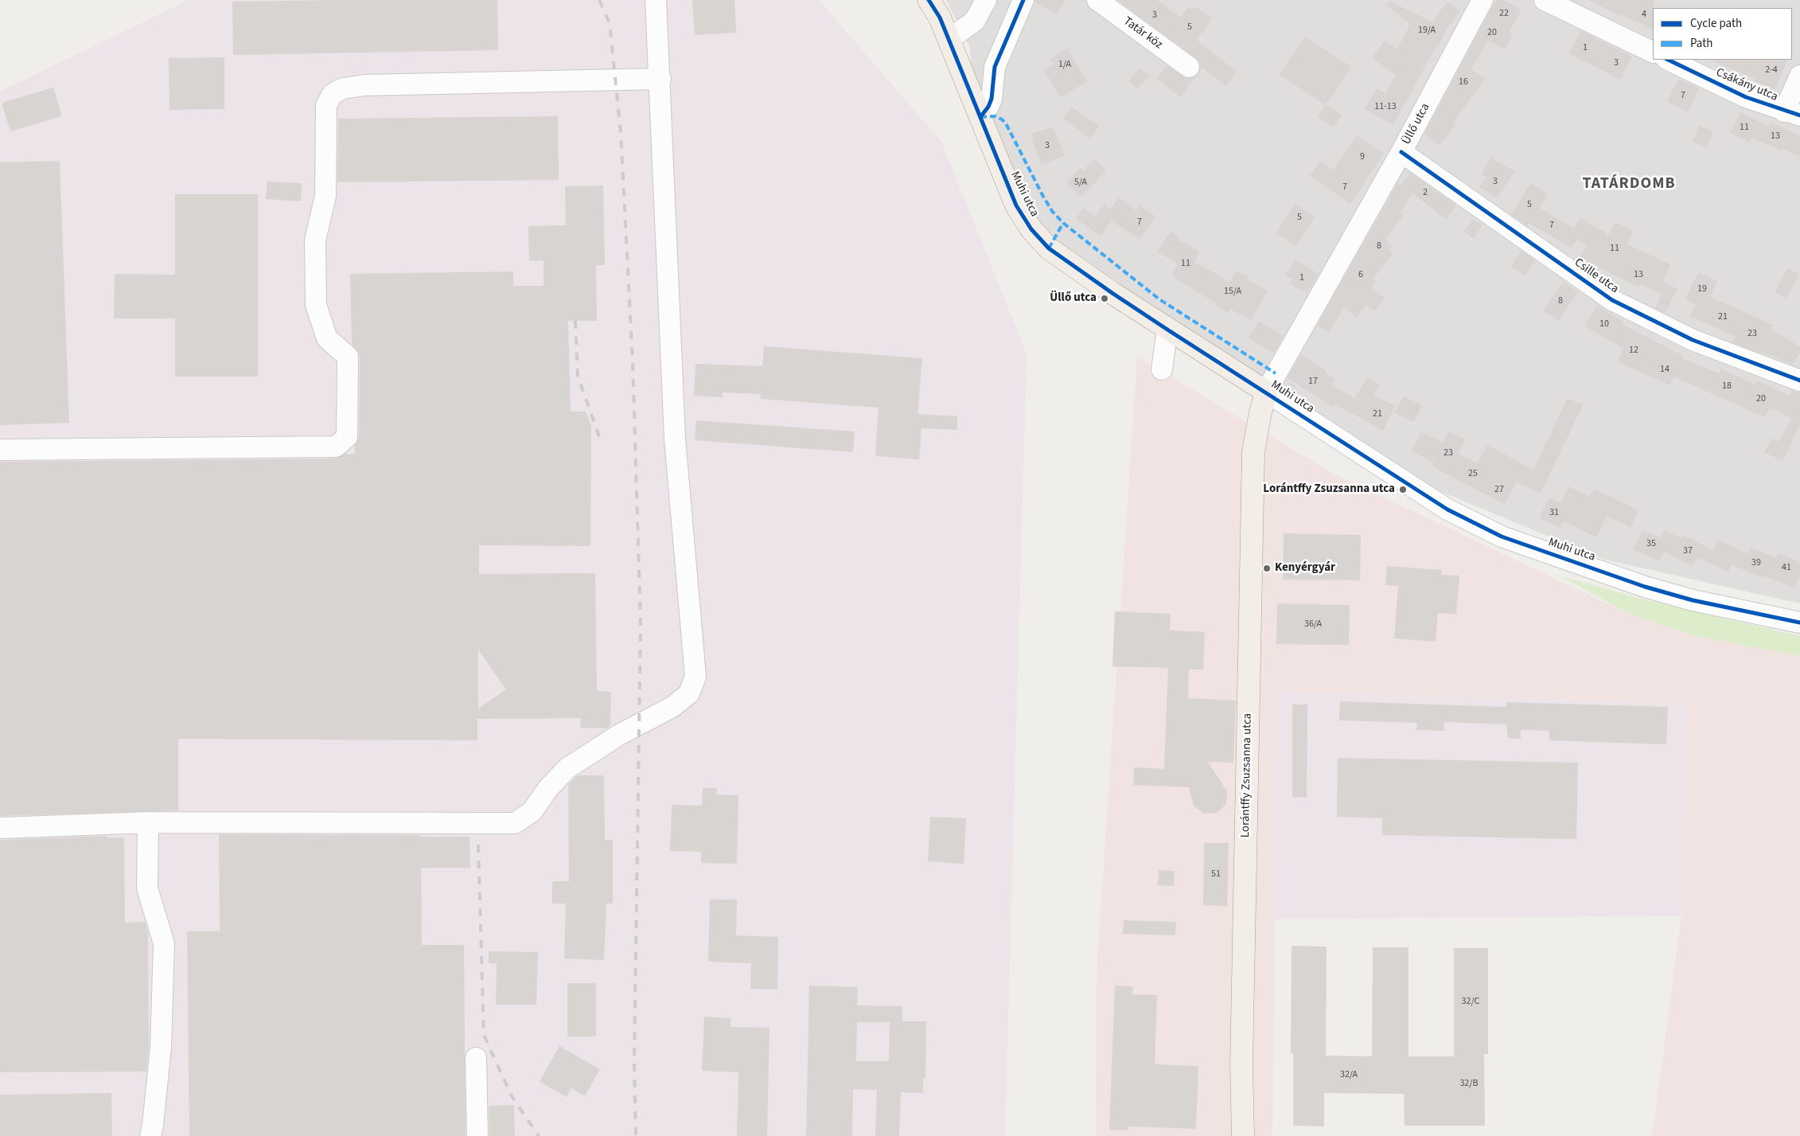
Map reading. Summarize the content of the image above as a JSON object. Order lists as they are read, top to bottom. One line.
{"streets":{"main road":["Muhi utca","Lorántffy Zsuzsanna utca"],"street":["Tatár köz","Csákány utca","Üllő utca","Csille utca"]},"crossings":[["Üllő utca","Muhi utca"],["Üllő utca","Csille utca"],["Üllő utca","Lorántffy Zsuzsanna utca"],["Muhi utca","Lorántffy Zsuzsanna utca"]],"districts":["TATÁRDOMB"],"places":["Üllő utca","Lorántffy Zsuzsanna utca","Kenyérgyár"],"house_numbers":["22","4","3","5","19/A","20","1","3","1/A","2-4","16","7","11-13","11","13","3","9","3","5/A","7","2","5","5","7","7","8","11","11","6","13","1","19","15/A","8","21","10","23","12","14","17","18","20","21","23","25","27","31","35","37","39","41","36/A","51","32/C","32/A","32/B"],"legend":["Cycle path","Path"]}
